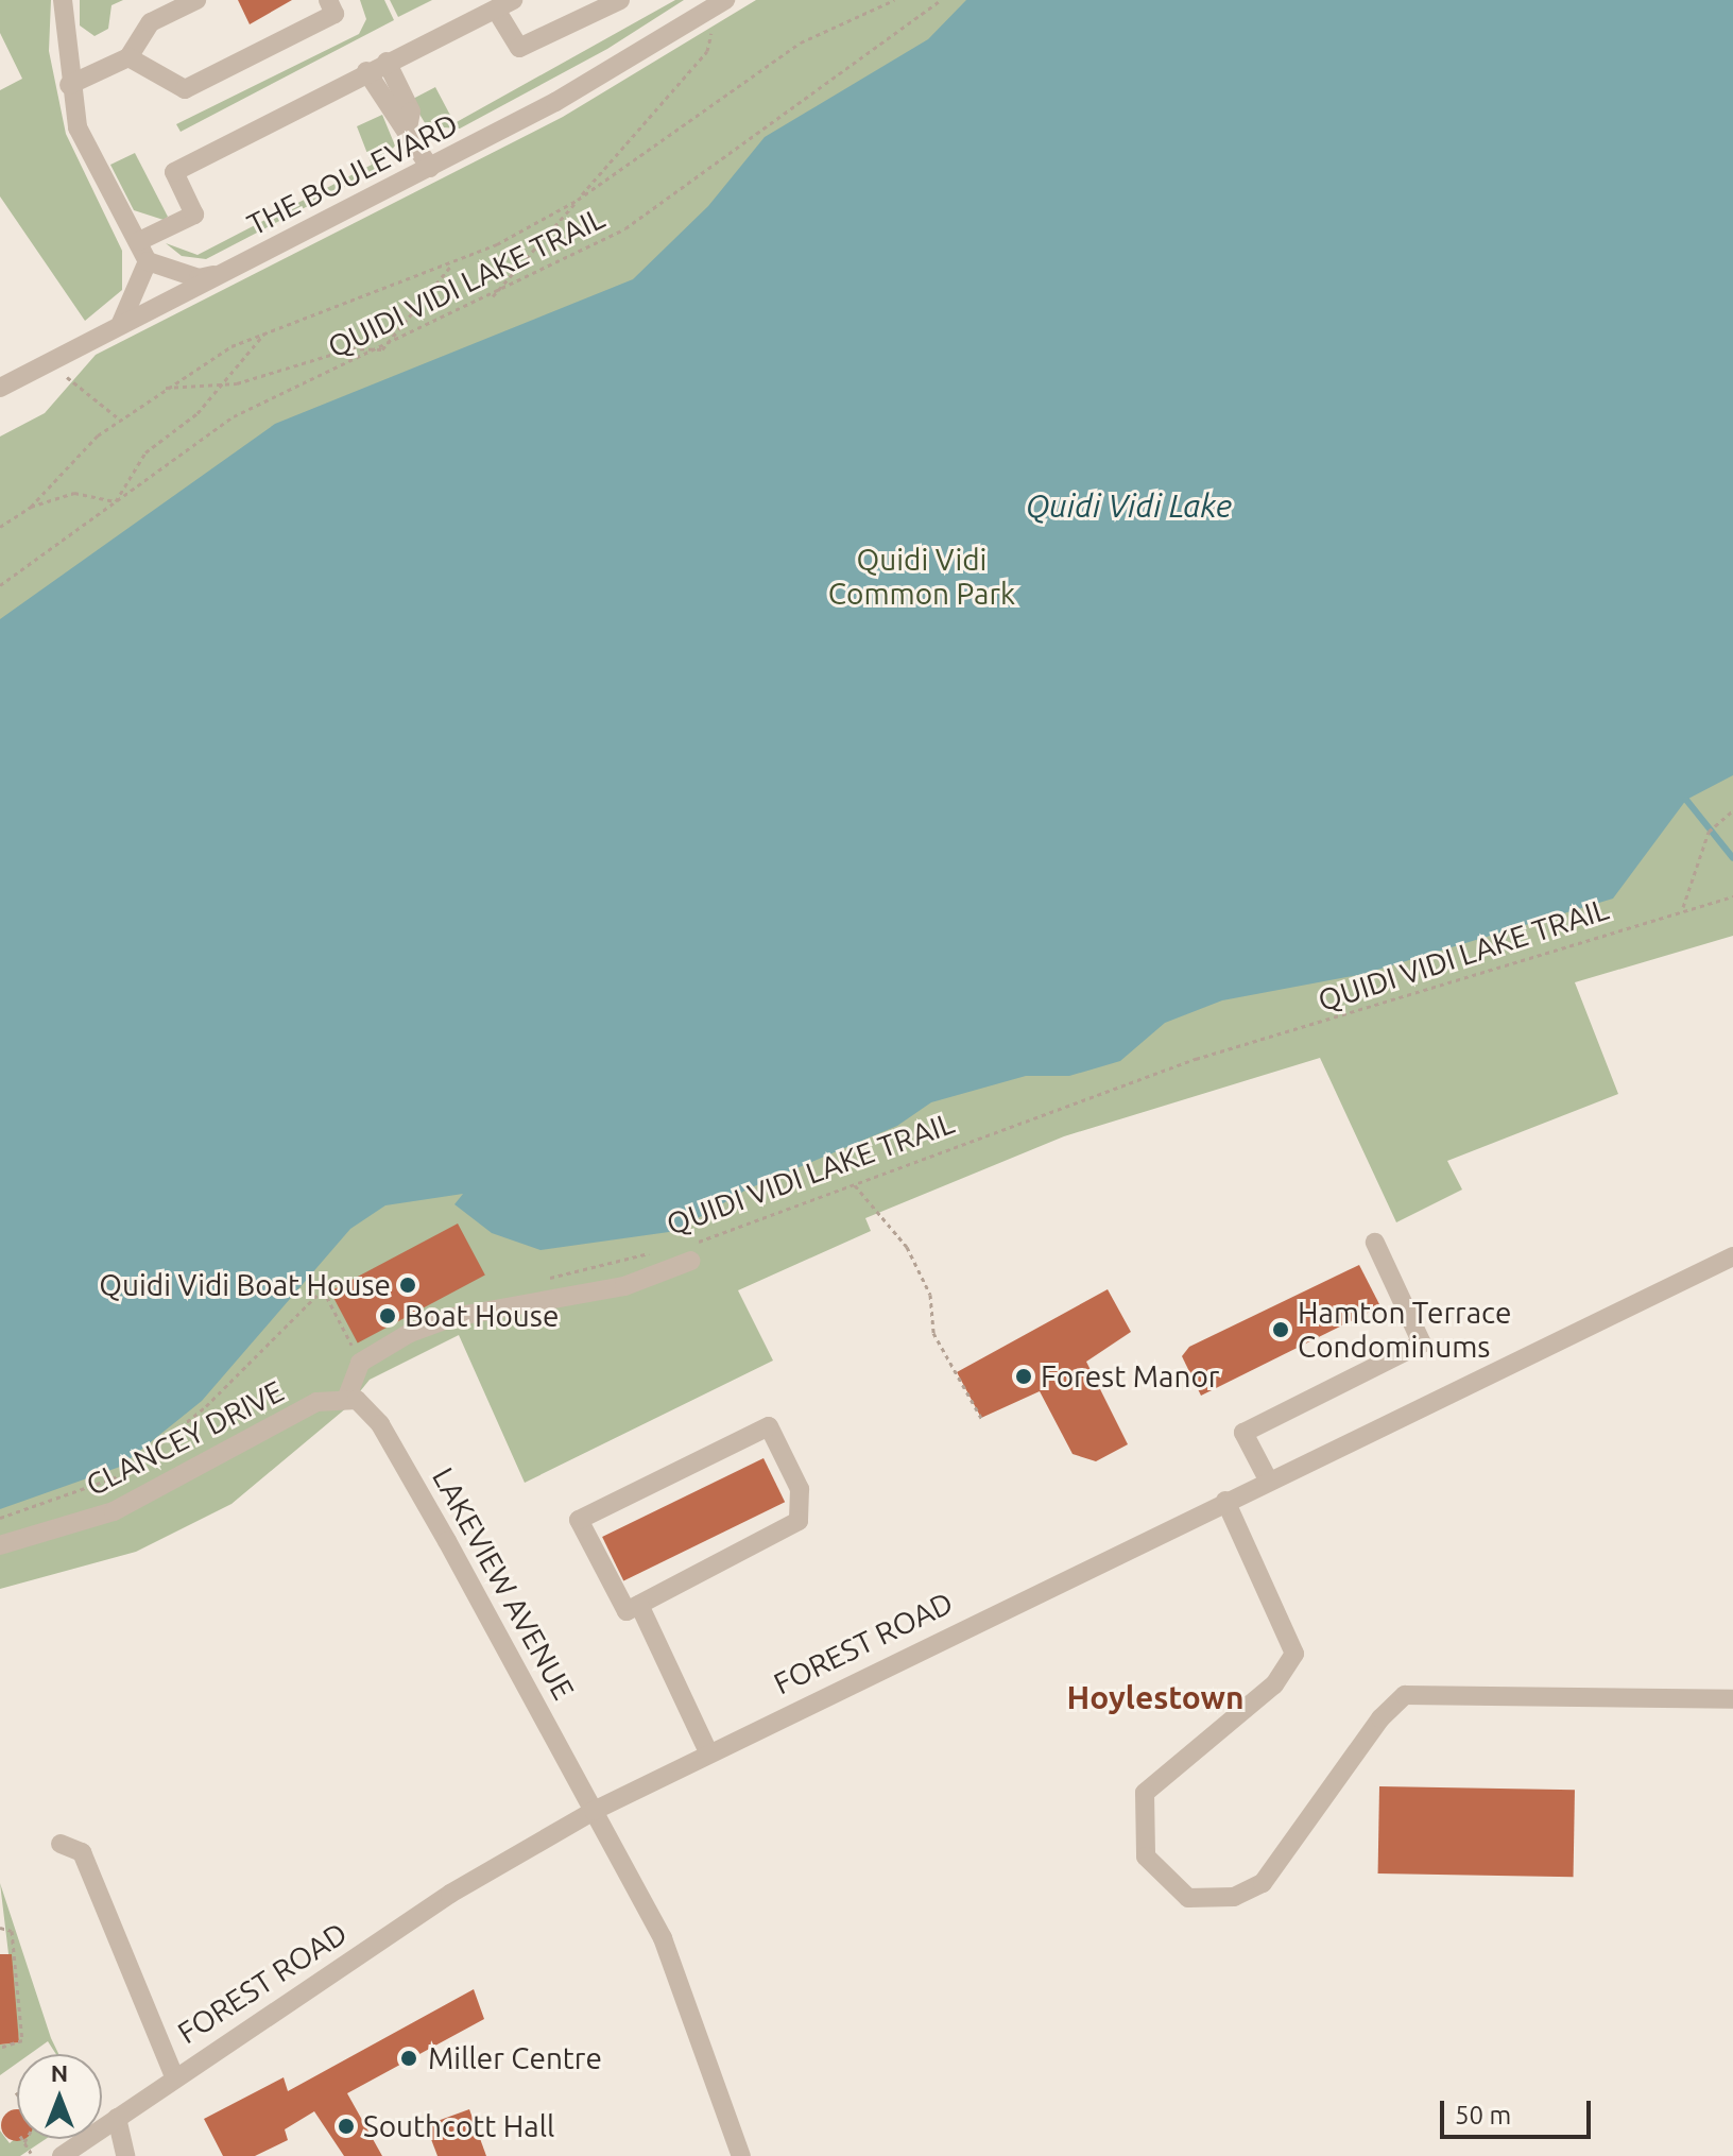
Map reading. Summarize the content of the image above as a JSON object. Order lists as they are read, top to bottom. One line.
{"streets":{"street":["THE BOULEVARD","CLANCEY DRIVE","LAKEVIEW AVENUE","FOREST ROAD"],"path":["QUIDI VIDI LAKE TRAIL"]},"crossings":[["CLANCEY DRIVE","LAKEVIEW AVENUE"],["LAKEVIEW AVENUE","FOREST ROAD"]],"districts":["Hoylestown"],"water":["Quidi Vidi Lake"],"parks":["Quidi Vidi Common Park"],"places":["Quidi Vidi Boat House","Boat House","Hamton Terrace Condominums","Forest Manor","Miller Centre","Southcott Hall"],"scale_bar":"50 m","north":"top"}
